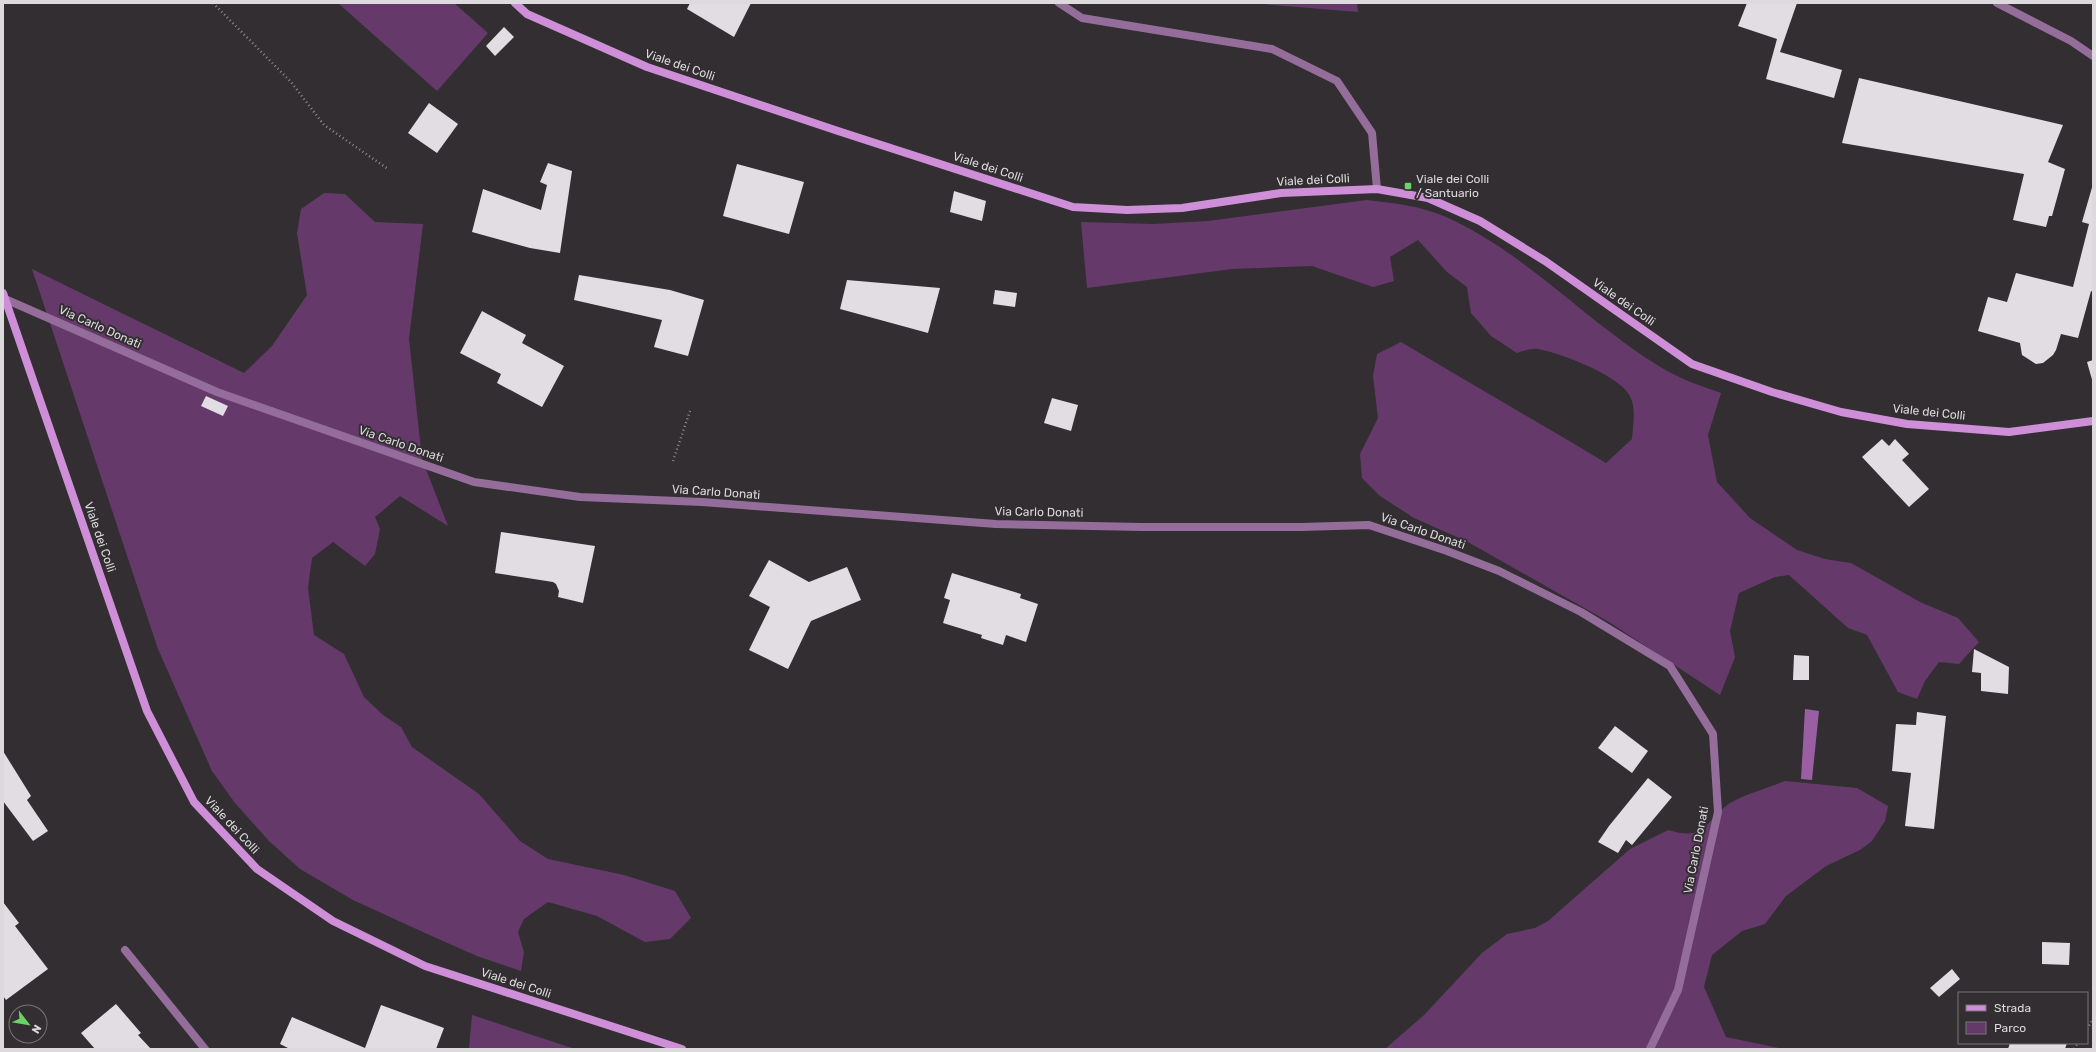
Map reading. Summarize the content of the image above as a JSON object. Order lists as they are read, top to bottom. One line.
{"streets":{"street":["Viale dei Colli","Via Carlo Donati"]},"crossings":[["Viale dei Colli","Via Carlo Donati"]],"places":{"transit":["Viale dei Colli / Santuario"]},"legend":["Strada","Parco"],"north":"bottom right"}
